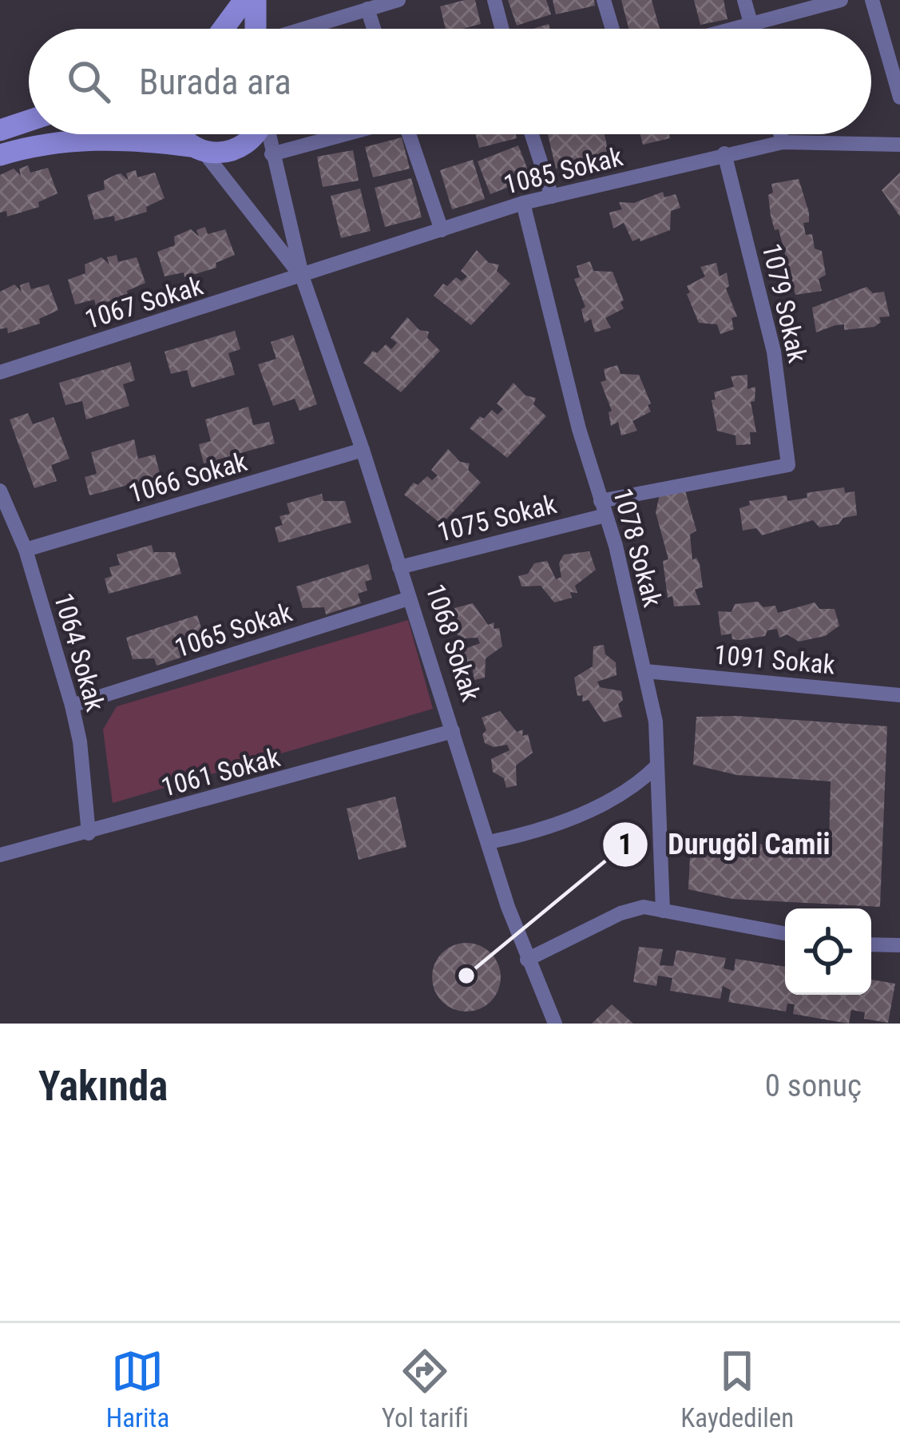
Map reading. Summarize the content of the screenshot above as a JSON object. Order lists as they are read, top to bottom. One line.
{"streets":{"street":["1085 Sokak","1067 Sokak","1079 Sokak","1066 Sokak","1075 Sokak","1078 Sokak","1065 Sokak","1068 Sokak","1064 Sokak","1091 Sokak","1061 Sokak"]},"crossings":[["1085 Sokak","1067 Sokak"],["1085 Sokak","1079 Sokak"],["1085 Sokak","1078 Sokak"],["1085 Sokak","1068 Sokak"],["1067 Sokak","1068 Sokak"],["1079 Sokak","1075 Sokak"],["1066 Sokak","1068 Sokak"],["1066 Sokak","1064 Sokak"],["1075 Sokak","1078 Sokak"],["1075 Sokak","1068 Sokak"],["1078 Sokak","1091 Sokak"],["1065 Sokak","1068 Sokak"],["1065 Sokak","1064 Sokak"],["1068 Sokak","1061 Sokak"],["1064 Sokak","1061 Sokak"]],"places":["Durugöl Camii"],"page":{"search":"Burada ara","heading":["Yakında","0 sonuç"],"nav":["Harita","Yol tarifi","Kaydedilen"]}}
